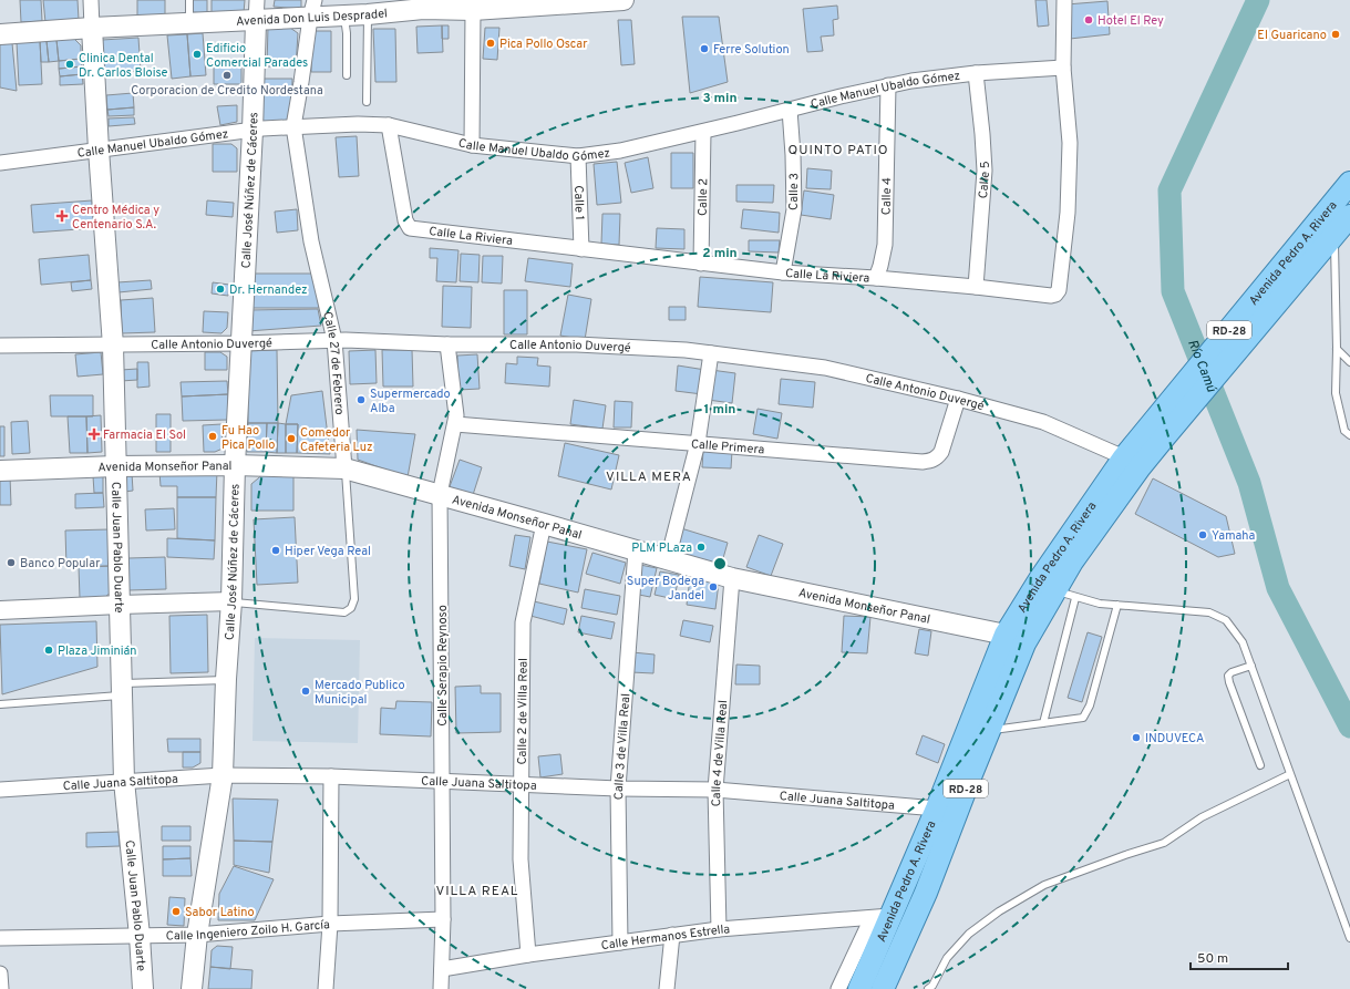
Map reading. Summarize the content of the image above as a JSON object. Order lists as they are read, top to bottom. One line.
{"streets":{"main road":["Avenida Don Luis Despradel","Calle José Núñez de Cáceres","Avenida Pedro A. Rivera","RD-28","Avenida Monseñor Panal","Calle Juan Pablo Duarte"],"street":["Calle Manuel Ubaldo Gómez","Calle 5","Calle 3","Calle 4","Calle 2","Calle 1","Calle La Riviera","Calle Antonio Duvergé","Calle 27 de Febrero","Calle Primera","Calle Serapio Reynoso","Calle 2 de Villa Real","Calle 3 de Villa Real","Calle 4 de Villa Real","Calle Juana Saltitopa","Calle Ingeniero Zoilo H. García","Calle Hermanos Estrella"]},"crossings":[["Avenida Don Luis Despradel","Calle José Núñez de Cáceres"],["Avenida Don Luis Despradel","Calle 27 de Febrero"],["Avenida Don Luis Despradel","Calle Juan Pablo Duarte"],["Calle Manuel Ubaldo Gómez","Calle 5"],["Calle Manuel Ubaldo Gómez","Calle José Núñez de Cáceres"],["Calle Manuel Ubaldo Gómez","Calle 3"],["Calle Manuel Ubaldo Gómez","Calle 4"],["Calle Manuel Ubaldo Gómez","Calle 2"],["Calle Manuel Ubaldo Gómez","Calle 1"],["Calle Manuel Ubaldo Gómez","Calle La Riviera"],["Calle Manuel Ubaldo Gómez","Calle 27 de Febrero"],["Calle Manuel Ubaldo Gómez","Calle Juan Pablo Duarte"],["Calle 5","Calle La Riviera"],["Calle José Núñez de Cáceres","Calle Antonio Duvergé"],["Calle José Núñez de Cáceres","Calle 27 de Febrero"],["Calle José Núñez de Cáceres","Avenida Monseñor Panal"],["Calle José Núñez de Cáceres","Calle Juana Saltitopa"],["Calle José Núñez de Cáceres","Calle Ingeniero Zoilo H. García"],["Calle 3","Calle La Riviera"],["Calle 4","Calle La Riviera"],["Calle 2","Calle La Riviera"],["Calle 1","Calle La Riviera"],["Avenida Pedro A. Rivera","Calle Antonio Duvergé"],["Avenida Pedro A. Rivera","Avenida Monseñor Panal"],["Avenida Pedro A. Rivera","Calle Juana Saltitopa"],["Avenida Pedro A. Rivera","Calle Hermanos Estrella"],["Calle Antonio Duvergé","Calle 27 de Febrero"],["Calle Antonio Duvergé","Calle Primera"],["Calle Antonio Duvergé","Calle Juan Pablo Duarte"],["Calle Antonio Duvergé","Calle Serapio Reynoso"],["Calle 27 de Febrero","Avenida Monseñor Panal"],["Calle Primera","Calle Serapio Reynoso"],["Avenida Monseñor Panal","Calle Juan Pablo Duarte"],["Avenida Monseñor Panal","Calle Serapio Reynoso"],["Avenida Monseñor Panal","Calle 2 de Villa Real"],["Avenida Monseñor Panal","Calle 3 de Villa Real"],["Avenida Monseñor Panal","Calle 4 de Villa Real"],["Calle Juan Pablo Duarte","Calle Juana Saltitopa"],["Calle Juan Pablo Duarte","Calle Ingeniero Zoilo H. García"],["Calle Serapio Reynoso","Calle Juana Saltitopa"],["Calle Serapio Reynoso","Calle Ingeniero Zoilo H. García"],["Calle Serapio Reynoso","Calle Hermanos Estrella"],["Calle 2 de Villa Real","Calle Juana Saltitopa"],["Calle 2 de Villa Real","Calle Hermanos Estrella"],["Calle 3 de Villa Real","Calle Juana Saltitopa"],["Calle 3 de Villa Real","Calle Hermanos Estrella"],["Calle 4 de Villa Real","Calle Juana Saltitopa"],["Calle 4 de Villa Real","Calle Hermanos Estrella"]],"districts":["QUINTO PATIO","VILLA MERA","VILLA REAL"],"water":["Río Camú"],"places":{"other":["Hotel El Rey","El Guaricano","Pica Pollo Oscar","Ferre Solution","Edificio Comercial Parades","Clinica Dental Dr. Carlos Bloise","Corporacion de Credito Nordestana","Dr. Hernandez","Supermercado Alba","Fu Hao Pica Pollo","Comedor Cafeteria Luz","Yamaha","PLM PLaza","Hiper Vega Real","Banco Popular","Super Bodega Jandel","Plaza Jiminián","Mercado Publico Municipal","INDUVECA","Sabor Latino"],"health":["Centro Médica y Centenario S.A.","Farmacia El Sol"]},"scale_bar":"50 m","rings":["3 min","2 min","1 min"]}
